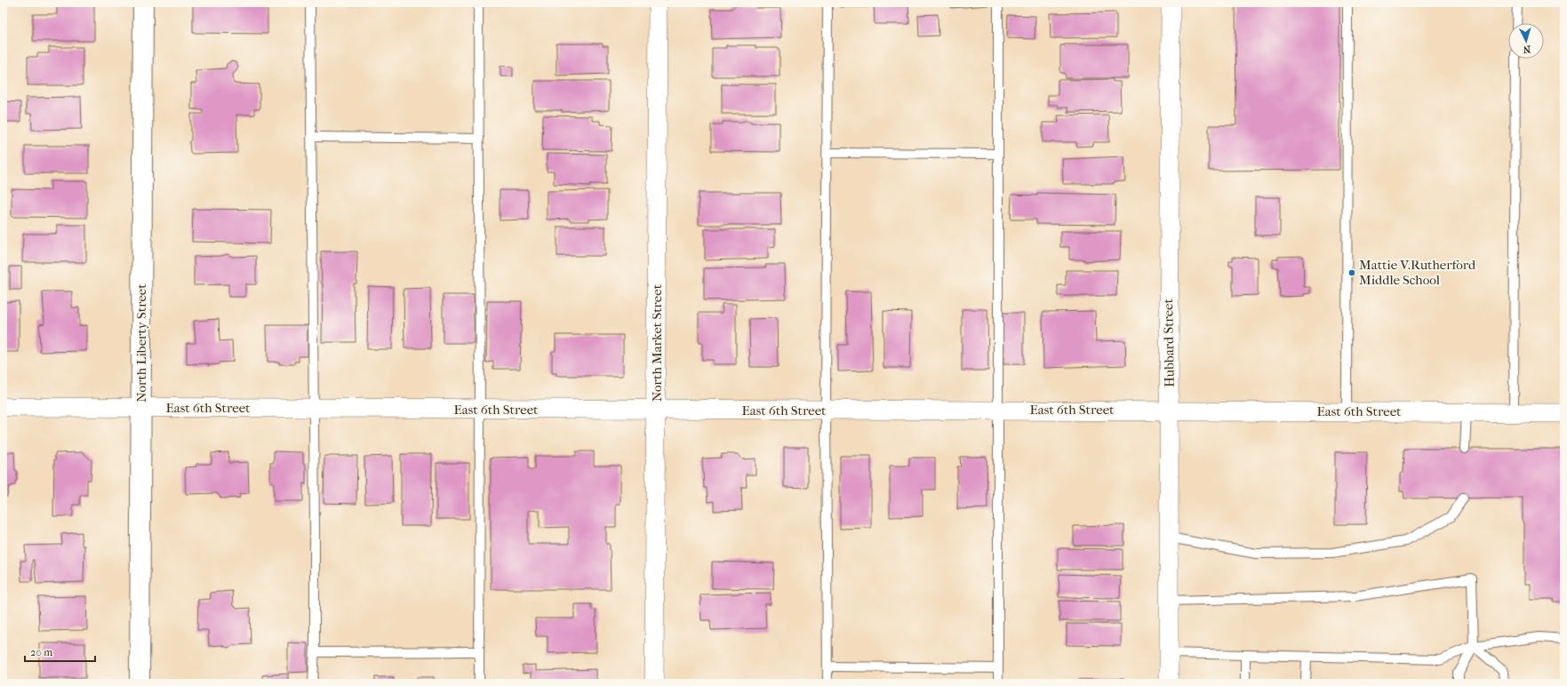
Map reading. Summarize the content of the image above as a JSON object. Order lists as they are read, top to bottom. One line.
{"streets":{"street":["North Liberty Street","North Market Street","Hubbard Street","East 6th Street"]},"crossings":[["North Liberty Street","East 6th Street"],["North Market Street","East 6th Street"],["Hubbard Street","East 6th Street"]],"places":["Mattie V.Rutherford Middle School"],"scale_bar":"20 m","north":"bottom"}
